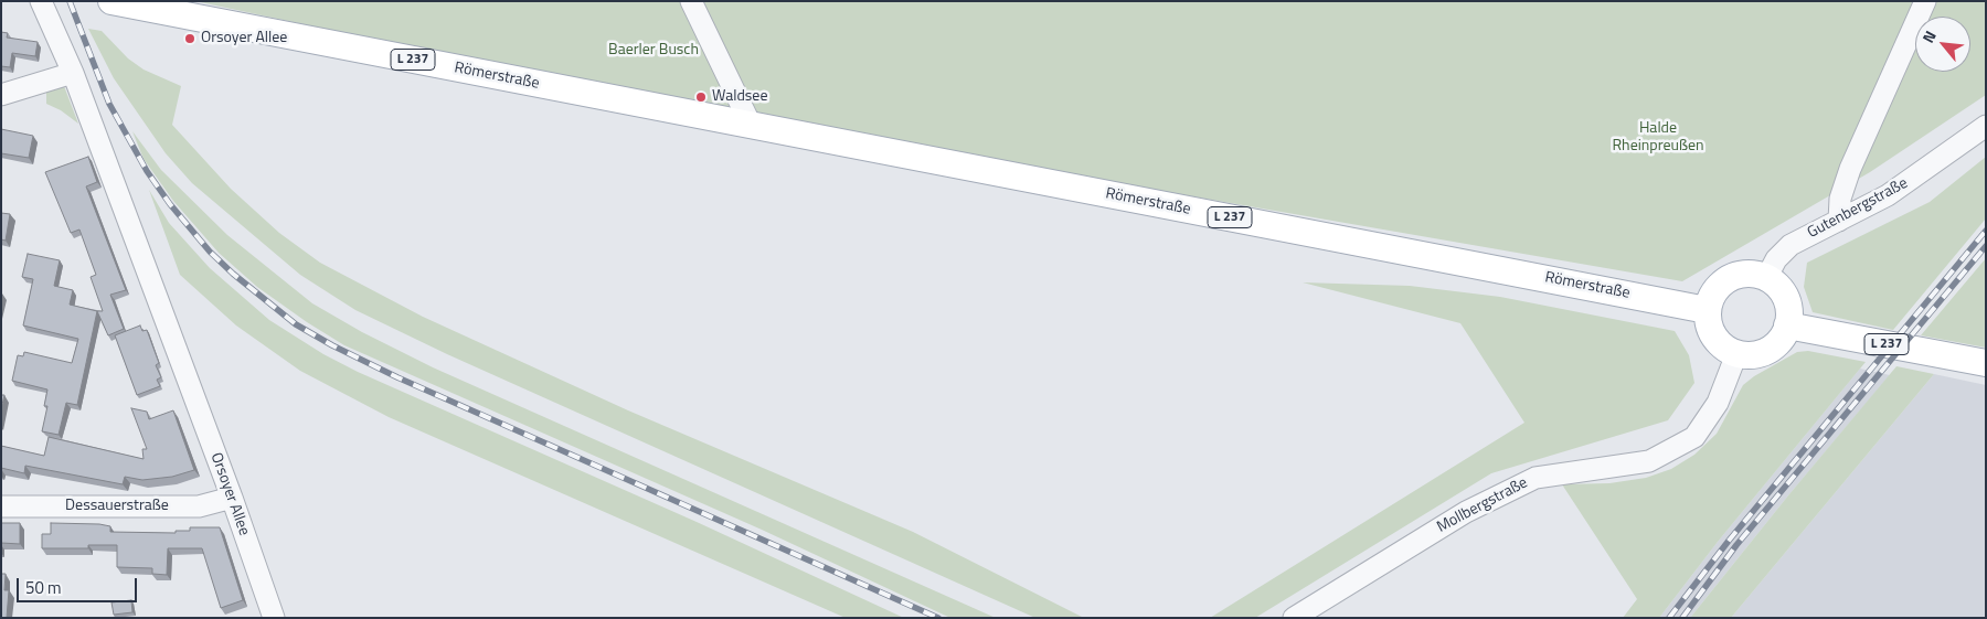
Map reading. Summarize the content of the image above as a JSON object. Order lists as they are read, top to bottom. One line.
{"streets":{"main road":["L 237","Römerstraße"],"street":["Gutenbergstraße","Orsoyer Allee","Mollbergstraße","Dessauerstraße"]},"crossings":[["L 237","Römerstraße"],["L 237","Gutenbergstraße"],["L 237","Mollbergstraße"],["Römerstraße","Gutenbergstraße"],["Römerstraße","Mollbergstraße"],["Gutenbergstraße","Mollbergstraße"],["Orsoyer Allee","Dessauerstraße"]],"parks":["Baerler Busch","Halde Rheinpreußen"],"places":["Orsoyer Allee","Waldsee"],"scale_bar":"50 m","north":"top left"}
